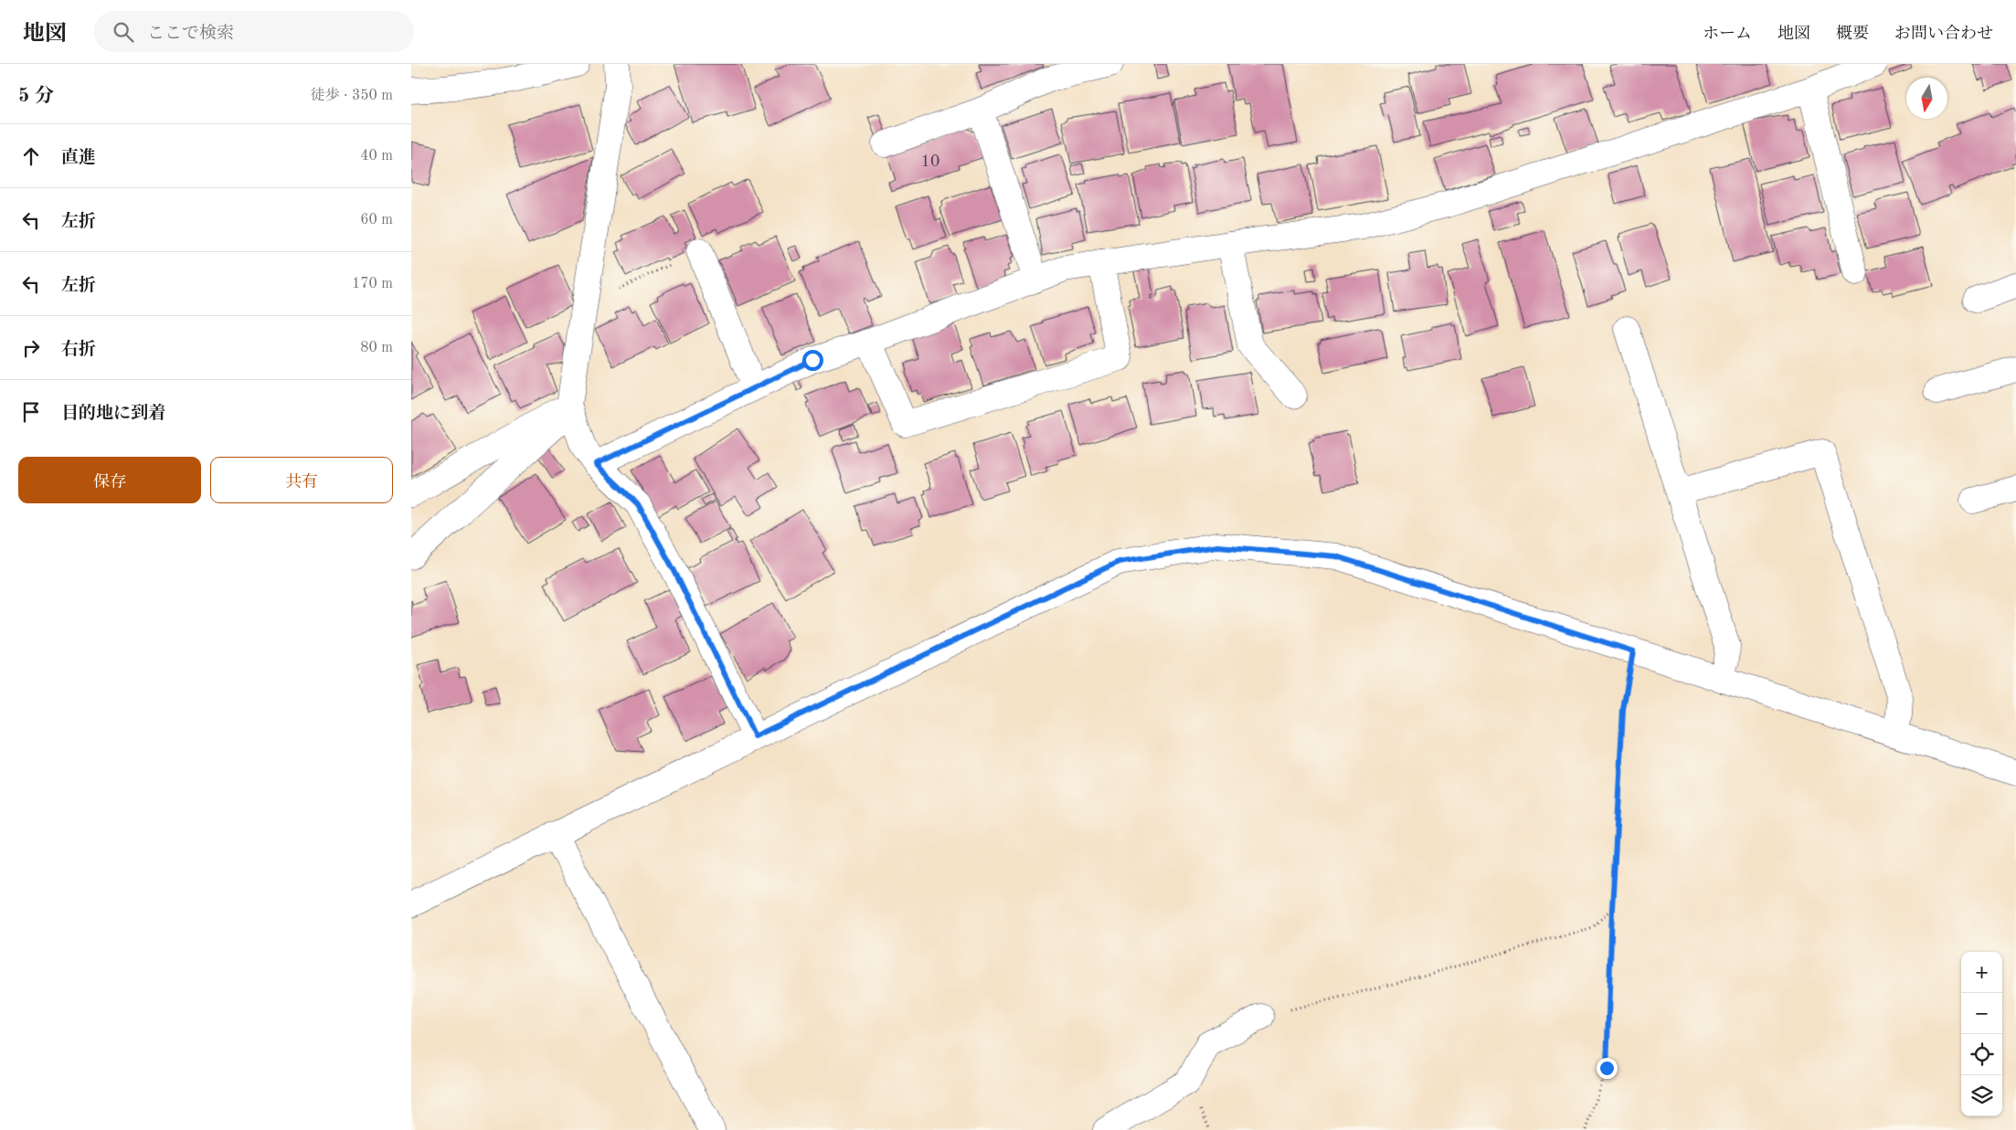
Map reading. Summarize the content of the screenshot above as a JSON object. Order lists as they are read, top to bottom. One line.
{"house_numbers":["10"],"north":"bottom","page":{"header":"地図","search":"ここで検索","nav":["ホーム","地図","概要","お問い合わせ"],"heading":["5 分","徒歩 · 350 m"],"list":[["直進","40 m"],["左折","60 m"],["左折","170 m"],["右折","80 m"],"目的地に到着"],"buttons":["保存","共有"],"map_buttons":["+","−"]}}
